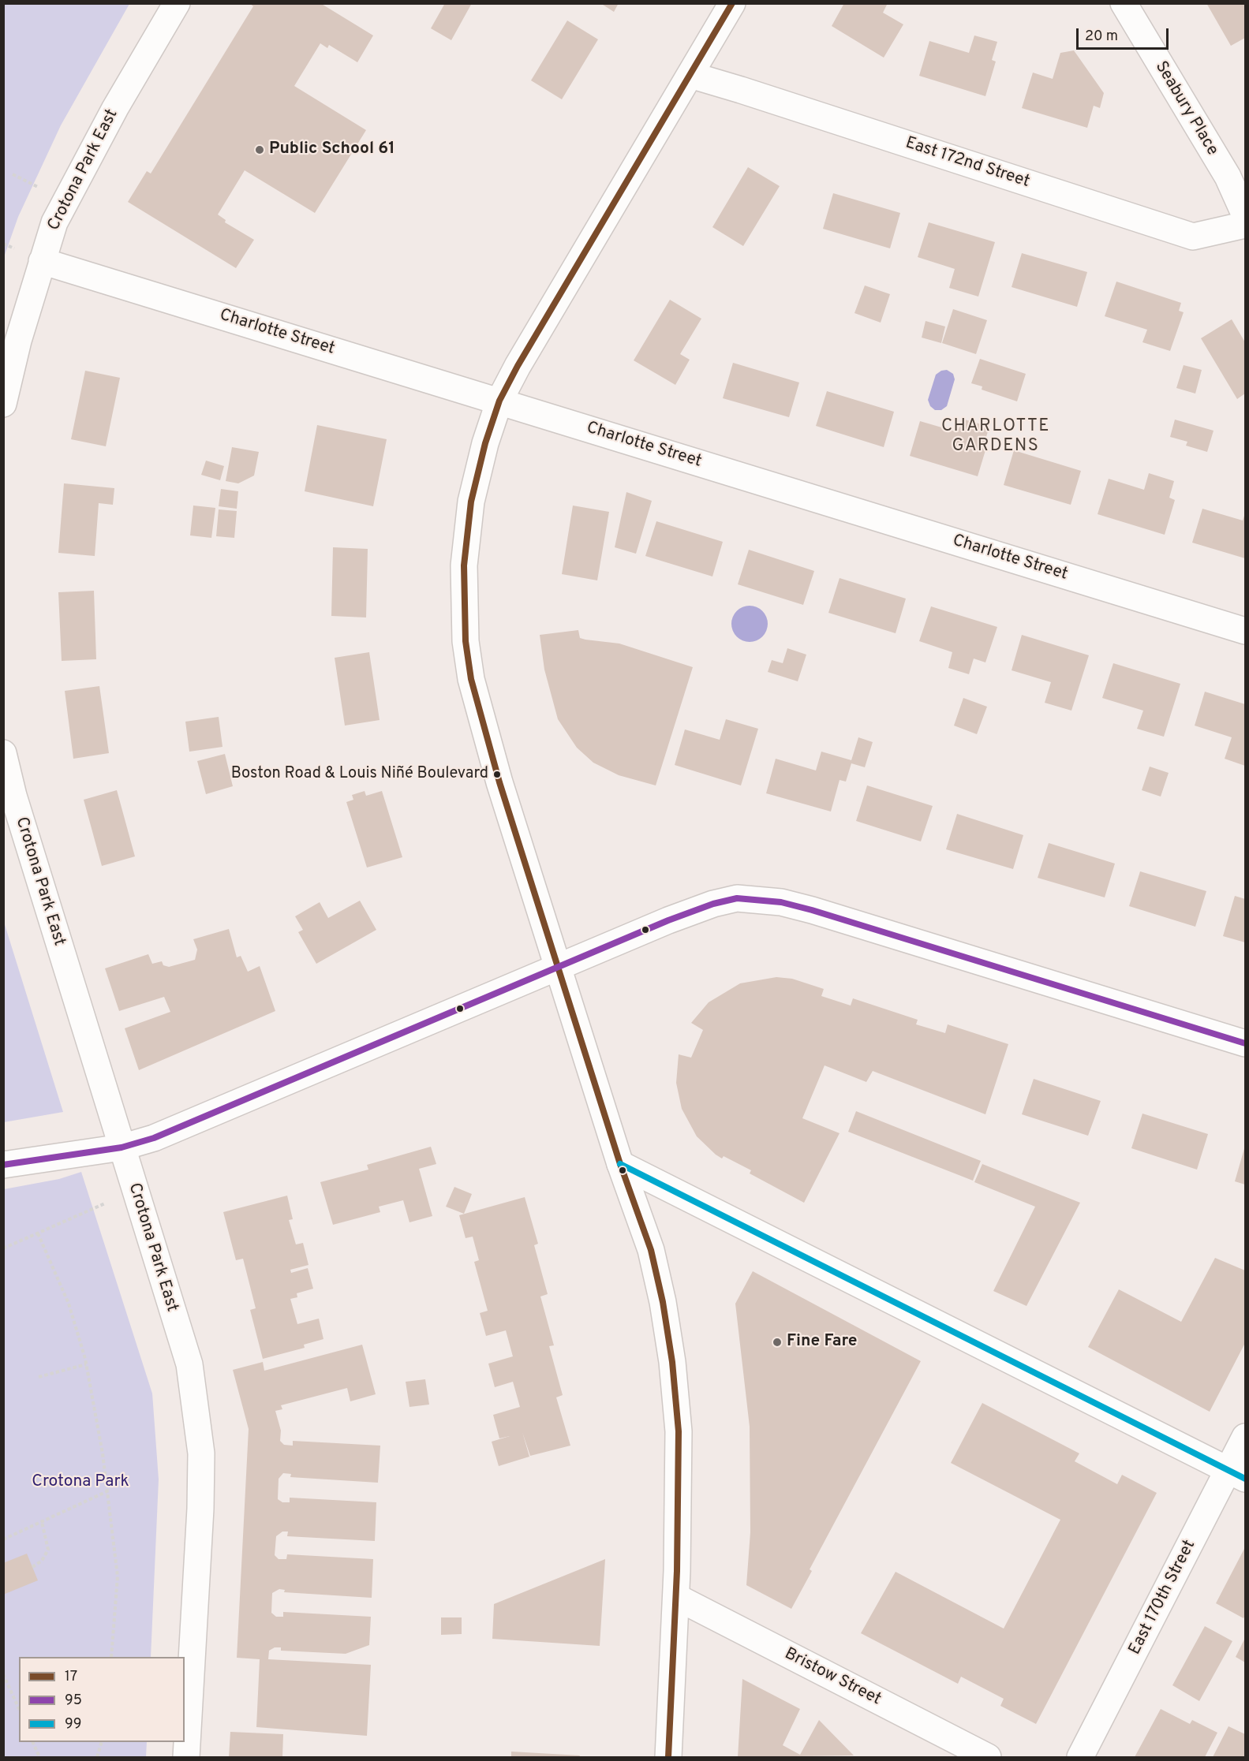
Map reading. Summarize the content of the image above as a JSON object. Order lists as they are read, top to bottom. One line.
{"streets":{"street":["Seabury Place","East 172nd Street","Crotona Park East","Charlotte Street","East 170th Street","Bristow Street"]},"crossings":[["Crotona Park East","Charlotte Street"]],"districts":["CHARLOTTE GARDENS"],"parks":["Crotona Park"],"places":["Public School 61","Boston Road & Louis Niñé Boulevard","Fine Fare"],"lines":["transit line 17","transit line 95","transit line 99"],"legend":["17","95","99"],"scale_bar":"20 m"}
